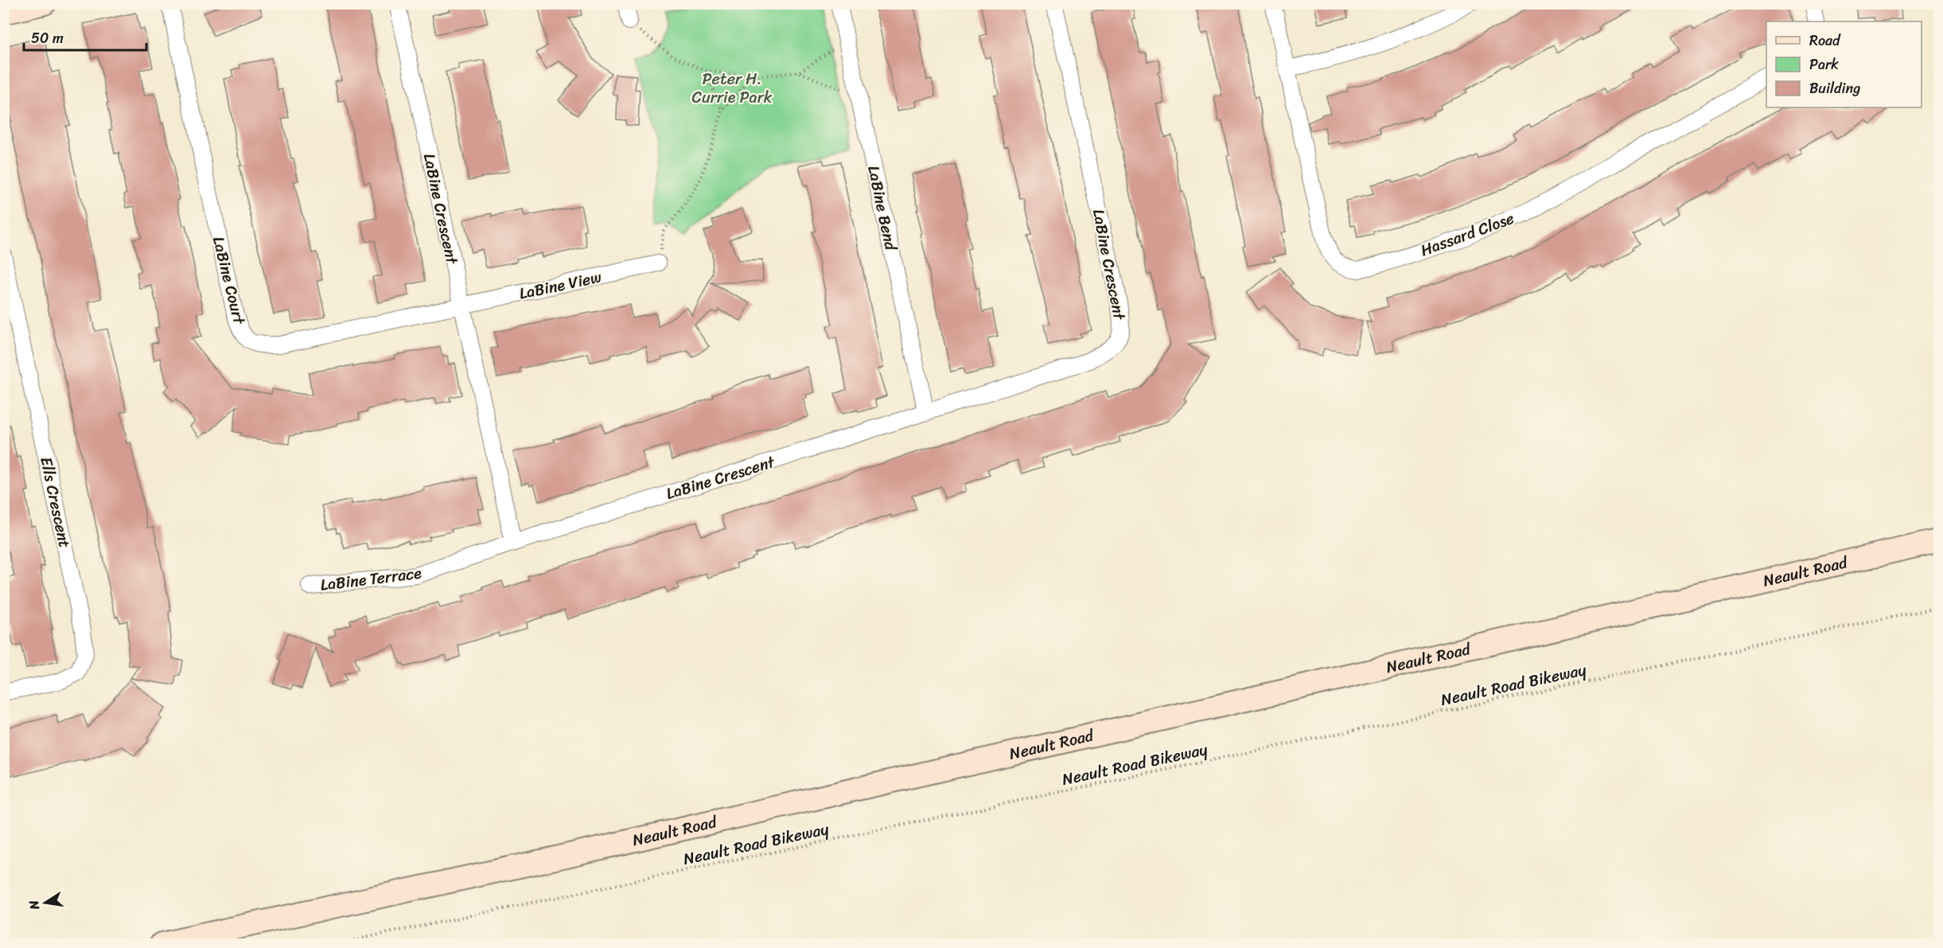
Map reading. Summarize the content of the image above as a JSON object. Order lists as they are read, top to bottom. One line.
{"streets":{"main road":["Neault Road"],"street":["LaBine Bend","LaBine Crescent","Hassard Close","LaBine Court","LaBine View","Ells Crescent","LaBine Terrace"],"path":["Neault Road Bikeway"]},"crossings":[["LaBine Bend","LaBine Crescent"],["LaBine Crescent","LaBine Court"],["LaBine Crescent","LaBine View"],["LaBine Crescent","LaBine Terrace"],["LaBine Court","LaBine View"]],"parks":["Peter H. Currie Park"],"legend":["Road","Park","Building"],"scale_bar":"50 m","north":"left"}
